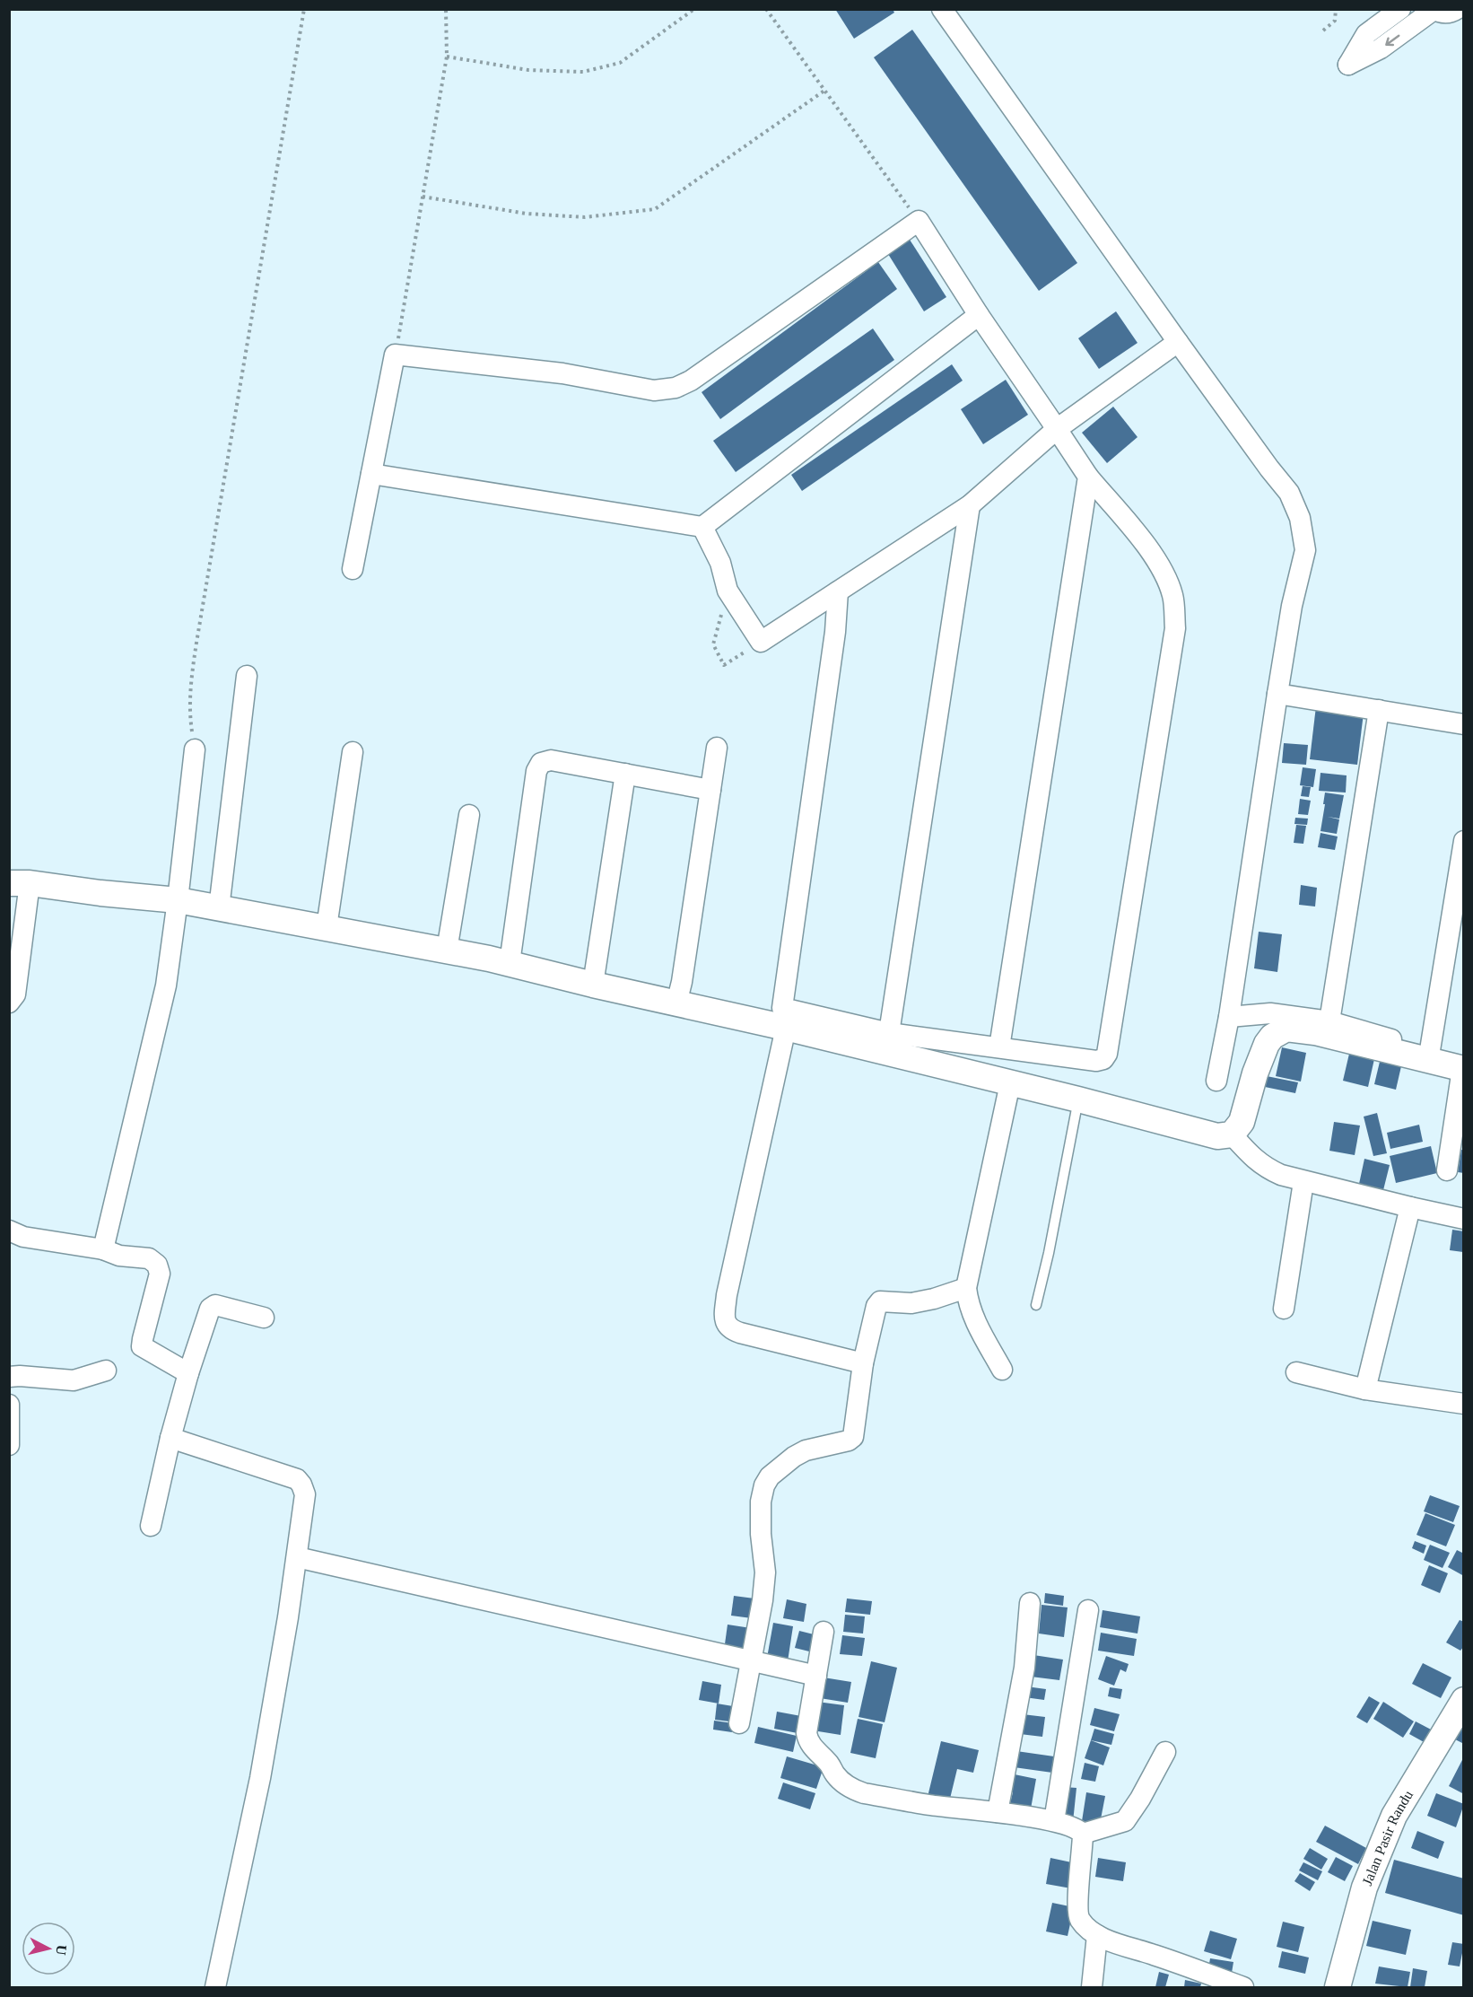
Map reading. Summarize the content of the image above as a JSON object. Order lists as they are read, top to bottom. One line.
{"streets":{"street":["Jalan Pasir Randu"]},"north":"right"}
